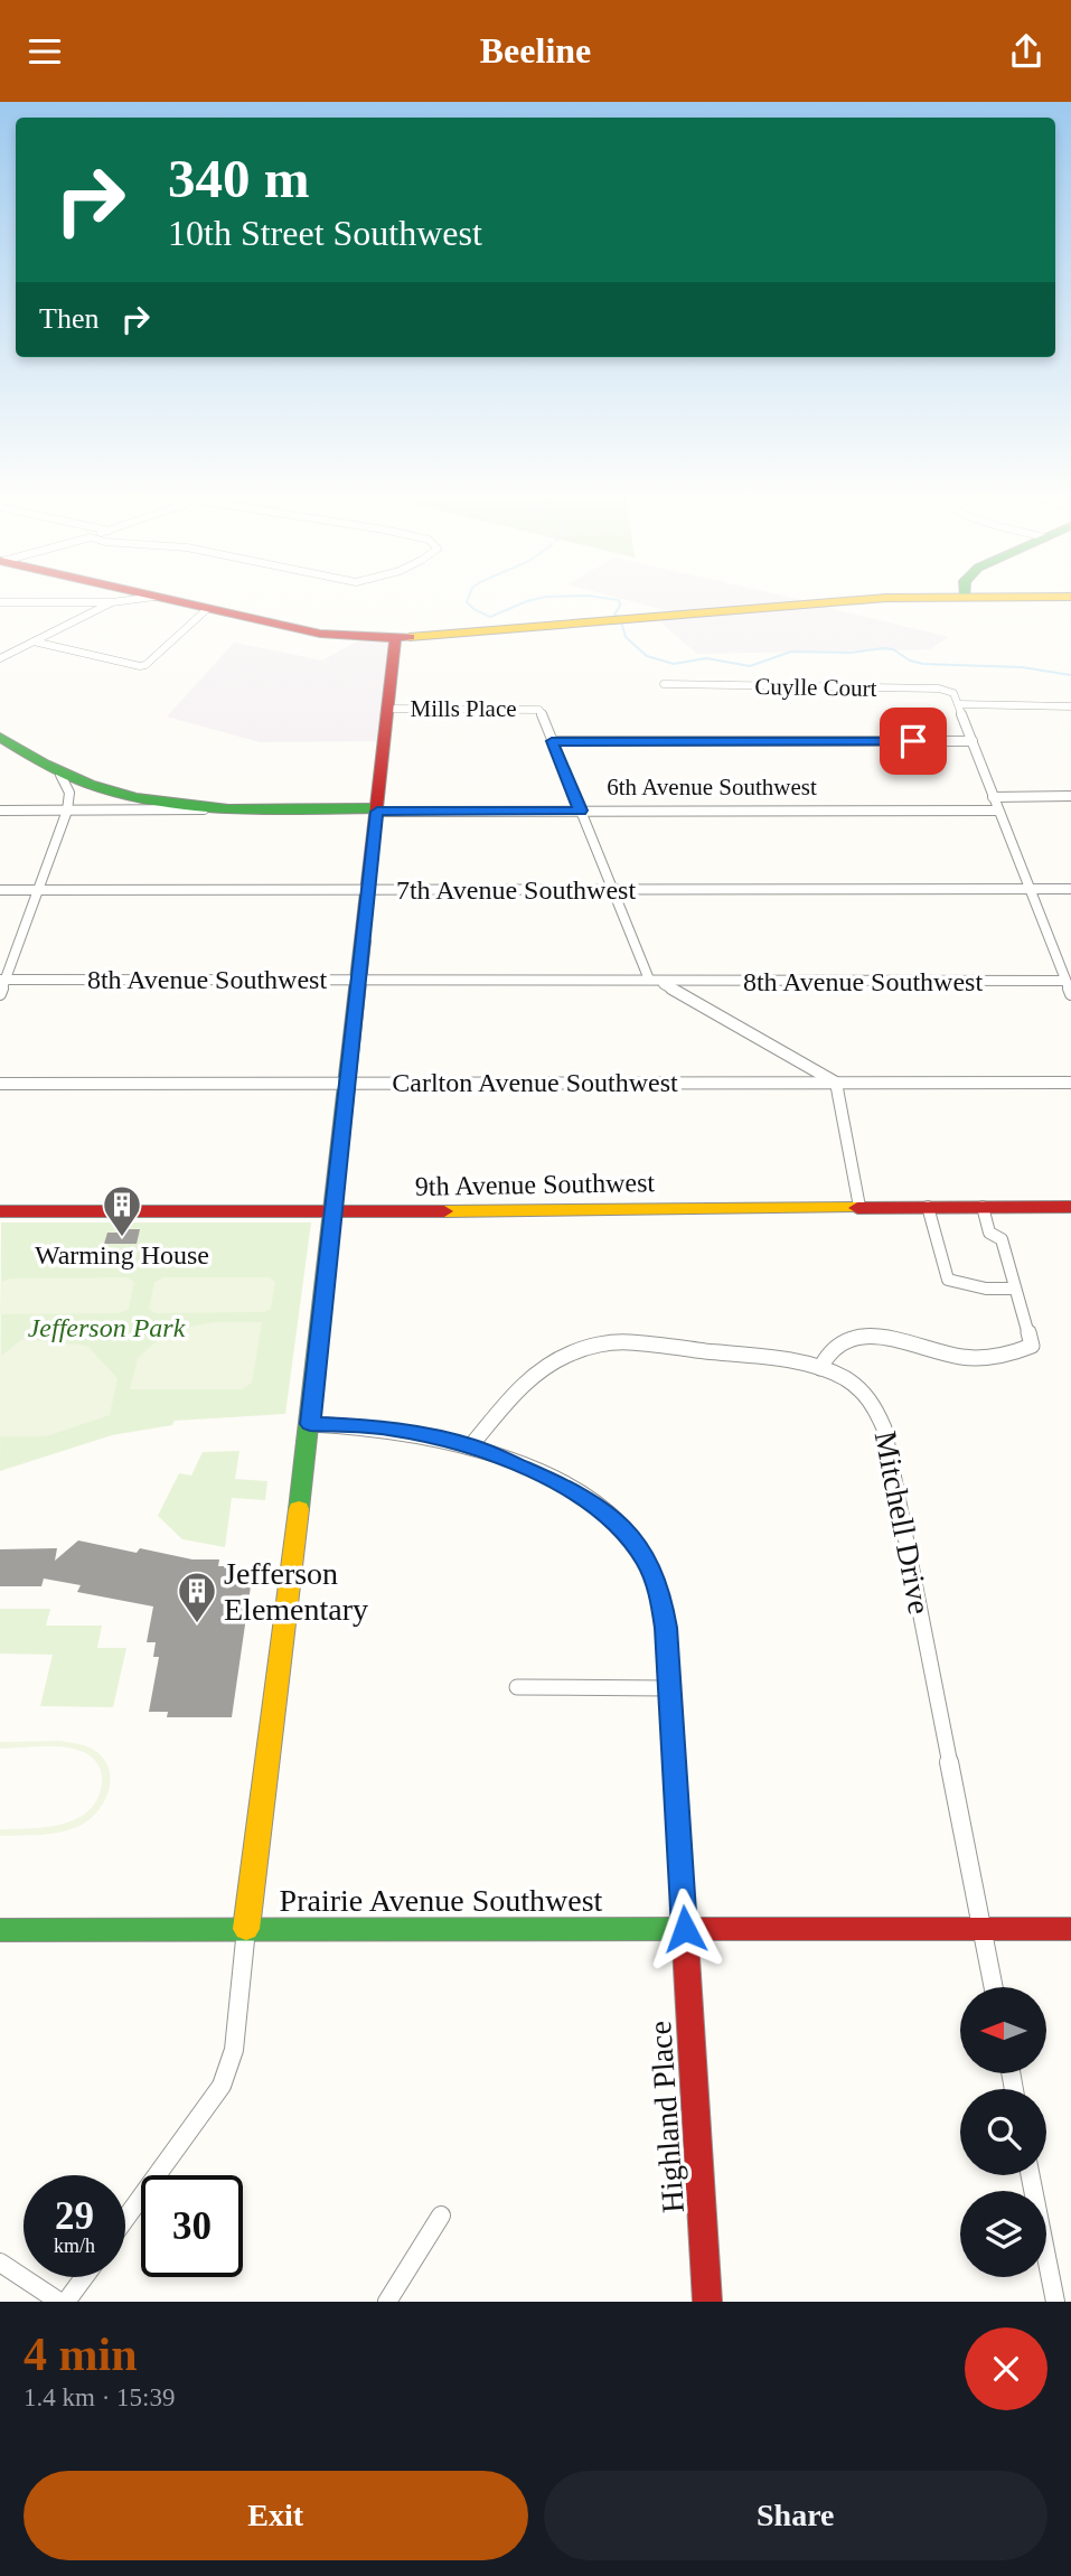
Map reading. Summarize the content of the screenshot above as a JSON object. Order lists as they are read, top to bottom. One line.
{"streets":{"street":["Cuylle Court","Mills Place","6th Avenue Southwest","7th Avenue Southwest","8th Avenue Southwest","Carlton Avenue Southwest","9th Avenue Southwest","Mitchell Drive","Prairie Avenue Southwest","Highland Place"]},"crossings":[["Mitchell Drive","Prairie Avenue Southwest"],["Prairie Avenue Southwest","Highland Place"]],"parks":["Jefferson Park"],"places":{"building":["Warming House","Jefferson Elementary"]},"north":"left","page":{"header":"Beeline","turn":["340 m","10th Street Southwest"],"then":"Then","speed":"29 km/h","limit":"30","heading":["4 min","1.4 km · 15:39"],"buttons":["Exit","Share"]}}
